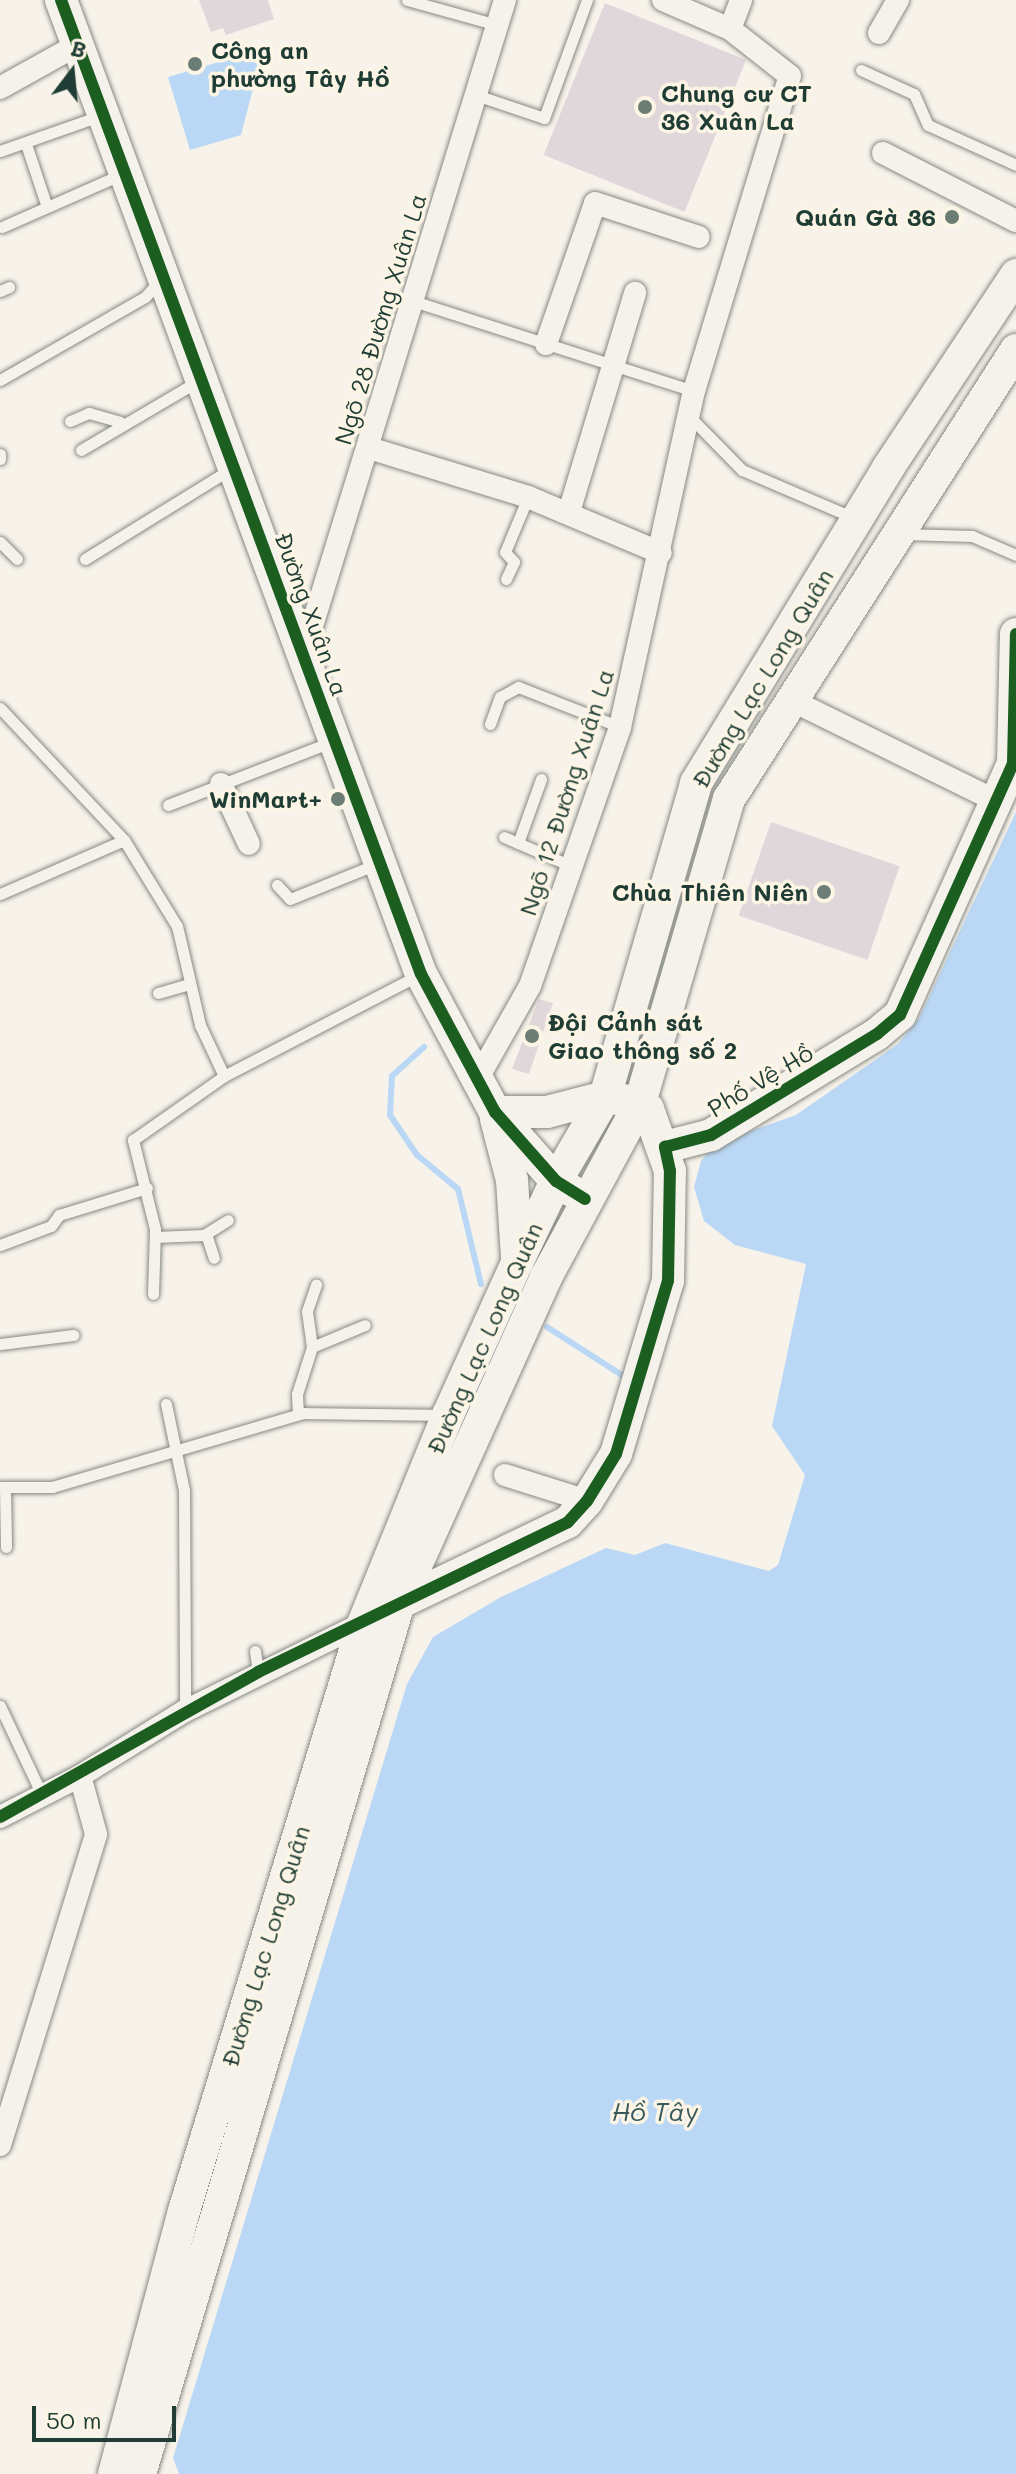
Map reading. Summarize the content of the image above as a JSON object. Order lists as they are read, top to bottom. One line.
{"streets":{"main road":["Đường Xuân La","Đường Lạc Long Quân","Phố Vệ Hồ"],"street":["Ngõ 28 Đường Xuân La","Ngõ 12 Đường Xuân La"]},"crossings":[["Ngõ 28 Đường Xuân La","Đường Xuân La"],["Đường Xuân La","Đường Lạc Long Quân"],["Đường Xuân La","Ngõ 12 Đường Xuân La"]],"water":["Hồ Tây"],"places":["Công an phường Tây Hồ","Chung cư CT 36 Xuân La","Quán Gà 36","WinMart+","Chùa Thiên Niên","Đội Cảnh sát Giao thông số 2"],"scale_bar":"50 m","north":"top"}
